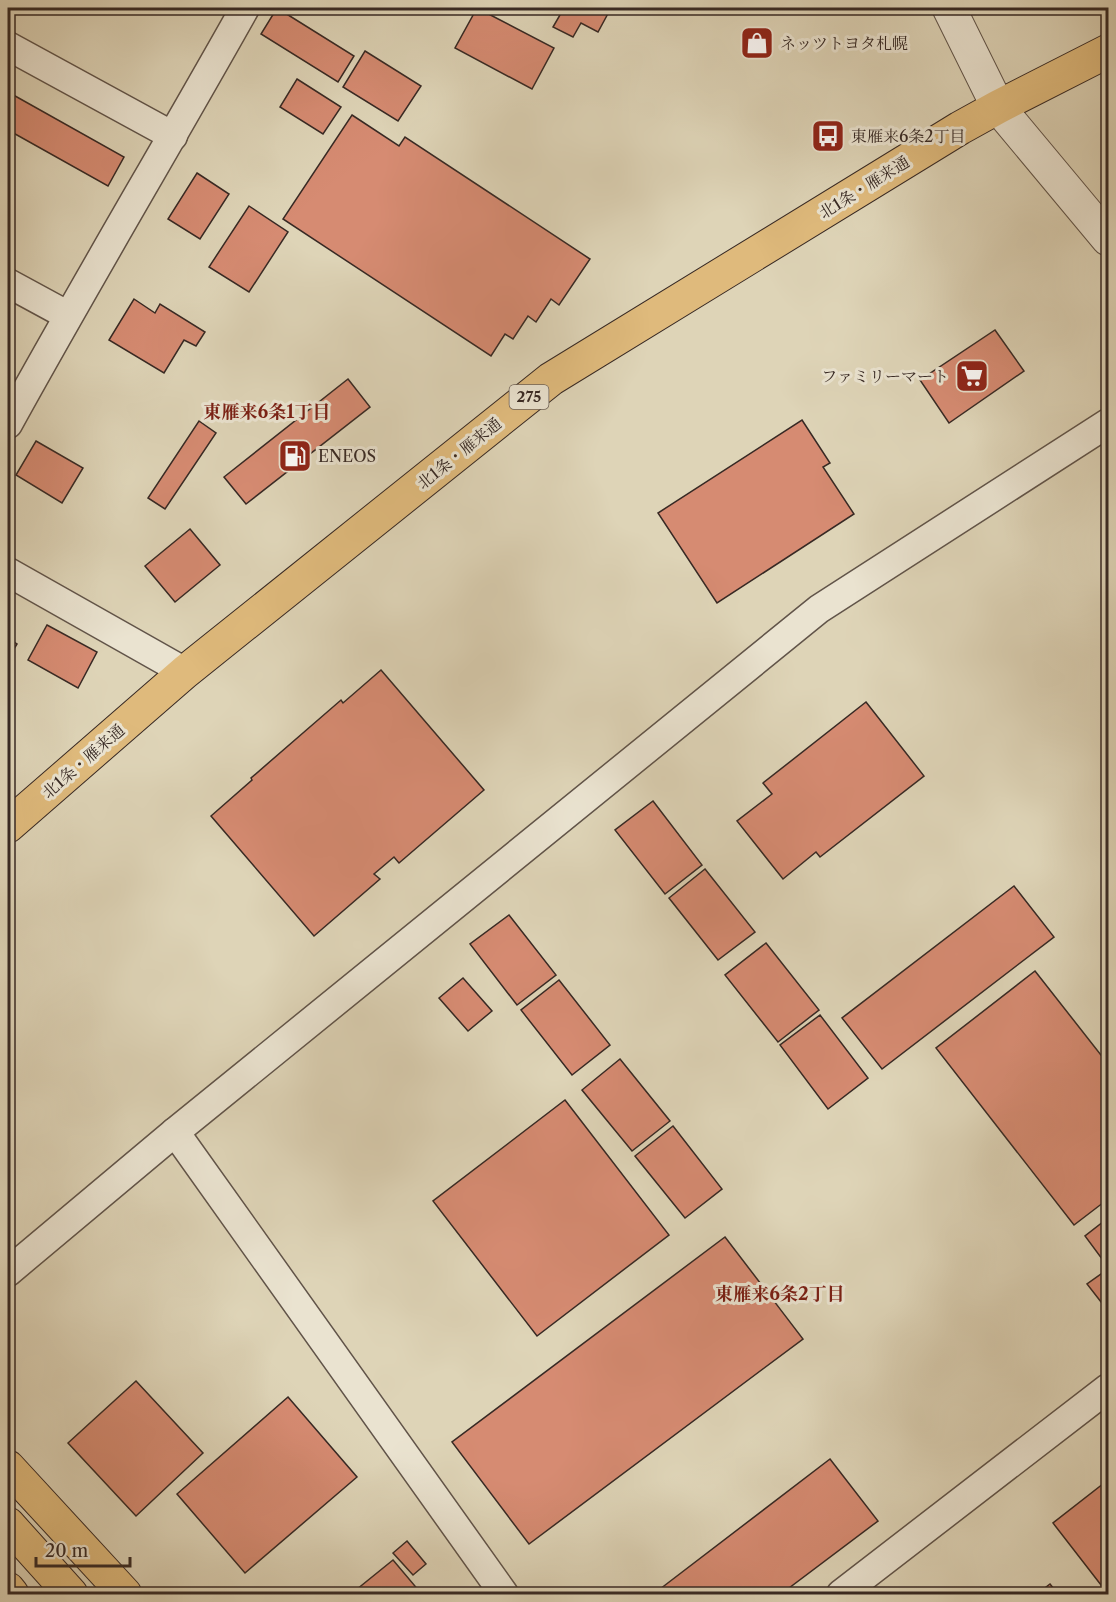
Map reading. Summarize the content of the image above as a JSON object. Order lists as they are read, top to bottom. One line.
{"streets":{"highway":["北1条・雁来通","275"]},"districts":["東雁来6条1丁目","東雁来6条2丁目"],"places":{"shop":["ネッツトヨタ札幌"],"bus stop":["東雁来6条2丁目"],"supermarket":["ファミリーマート"],"fuel station":["ENEOS"]},"scale_bar":"20 m"}
